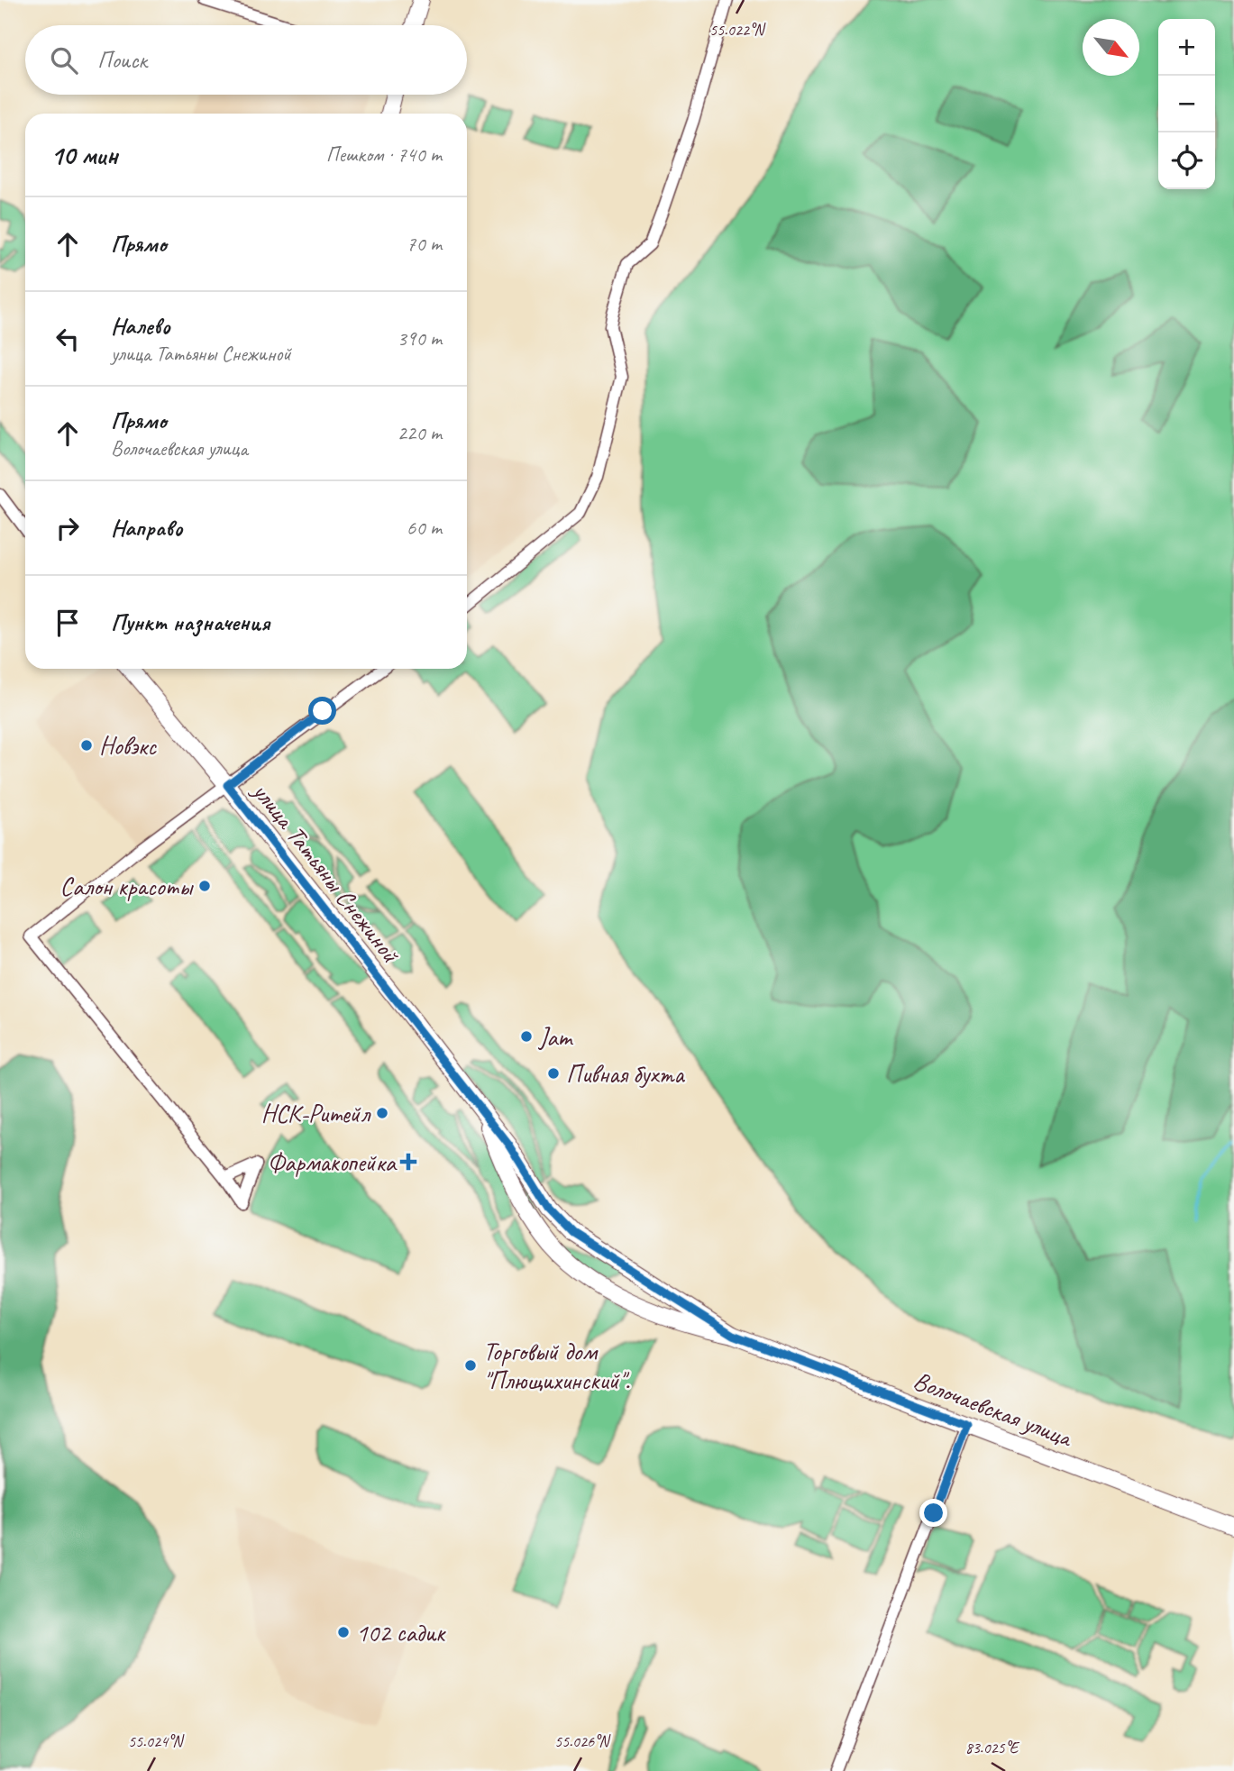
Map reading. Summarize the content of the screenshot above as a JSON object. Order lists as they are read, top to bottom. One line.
{"streets":{"street":["улица Татьяны Снежиной","Волочаевская улица"]},"crossings":[["улица Татьяны Снежиной","Волочаевская улица"]],"places":{"other":["Новэкс","Салон красоты","Jam","Пивная бухта","НСК-Ритейл","Торговый дом \"Плющихинский\".","102 садик"],"health":["Фармакопейка"]},"north":"bottom right","page":{"map_buttons":["+","−"],"search":"Поиск","heading":["10 мин","Пешком · 740 m"],"list":[["Прямо","70 m"],["Налево","улица Татьяны Снежиной","390 m"],["Прямо","Волочаевская улица","220 m"],["Направо","60 m"],"Пункт назначения"]},"coordinates":["55.022°N","55.024°N","55.026°N","83.025°E"]}
